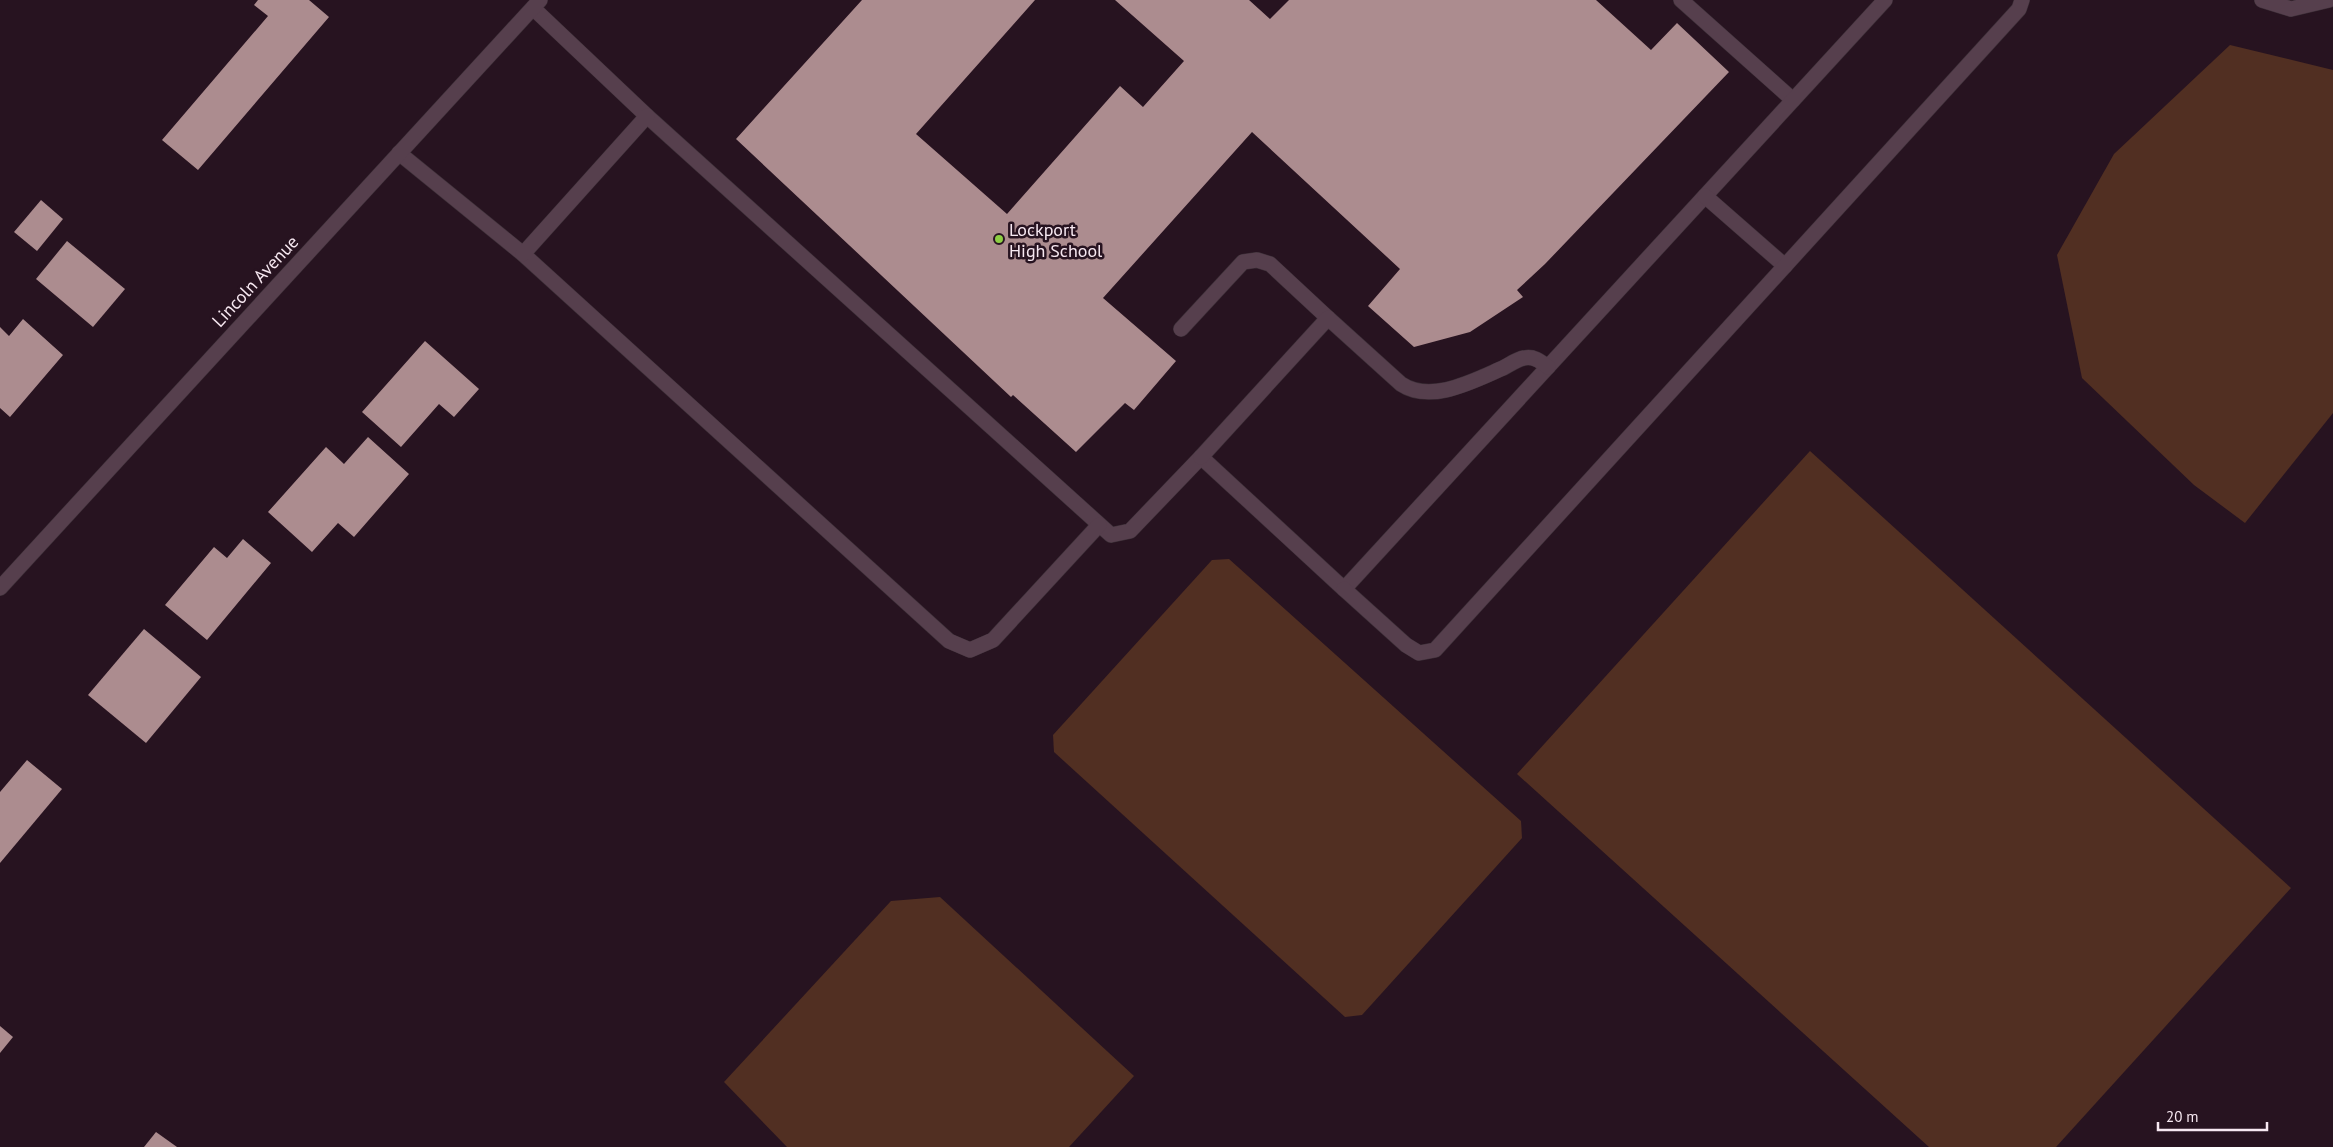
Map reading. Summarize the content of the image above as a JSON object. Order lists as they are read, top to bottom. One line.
{"streets":{"street":["Lincoln Avenue"]},"places":["Lockport High School"],"scale_bar":"20 m"}
